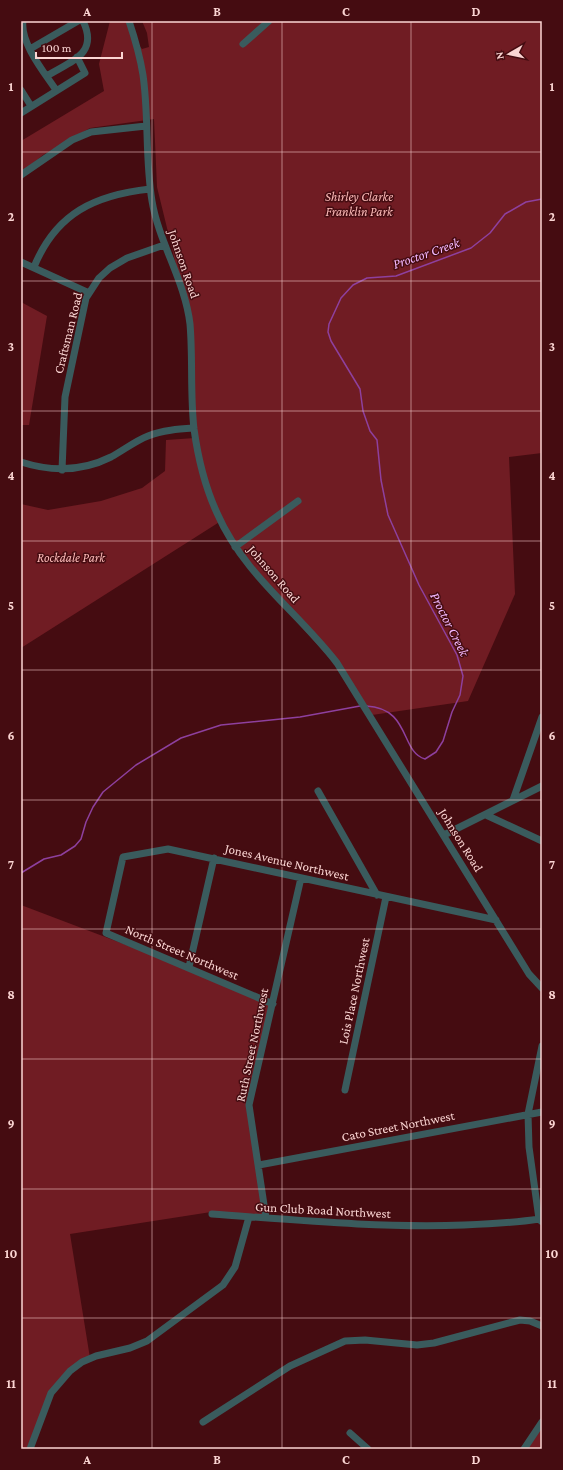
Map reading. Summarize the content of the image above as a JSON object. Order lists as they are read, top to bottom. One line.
{"streets":{"street":["Johnson Road","Craftsman Road","Jones Avenue Northwest","North Street Northwest","Lois Place Northwest","Ruth Street Northwest","Cato Street Northwest","Gun Club Road Northwest"]},"crossings":[["Johnson Road","Craftsman Road"],["Johnson Road","Jones Avenue Northwest"],["Jones Avenue Northwest","North Street Northwest"],["Jones Avenue Northwest","Lois Place Northwest"],["Jones Avenue Northwest","Ruth Street Northwest"],["North Street Northwest","Ruth Street Northwest"],["Ruth Street Northwest","Cato Street Northwest"],["Ruth Street Northwest","Gun Club Road Northwest"]],"water":["Proctor Creek"],"parks":["Shirley Clarke Franklin Park","Rockdale Park"],"scale_bar":"100 m","north":"left","grid":{"columns":["A","B","C","D"],"rows":["1","2","3","4","5","6","7","8","9","10","11"]}}
